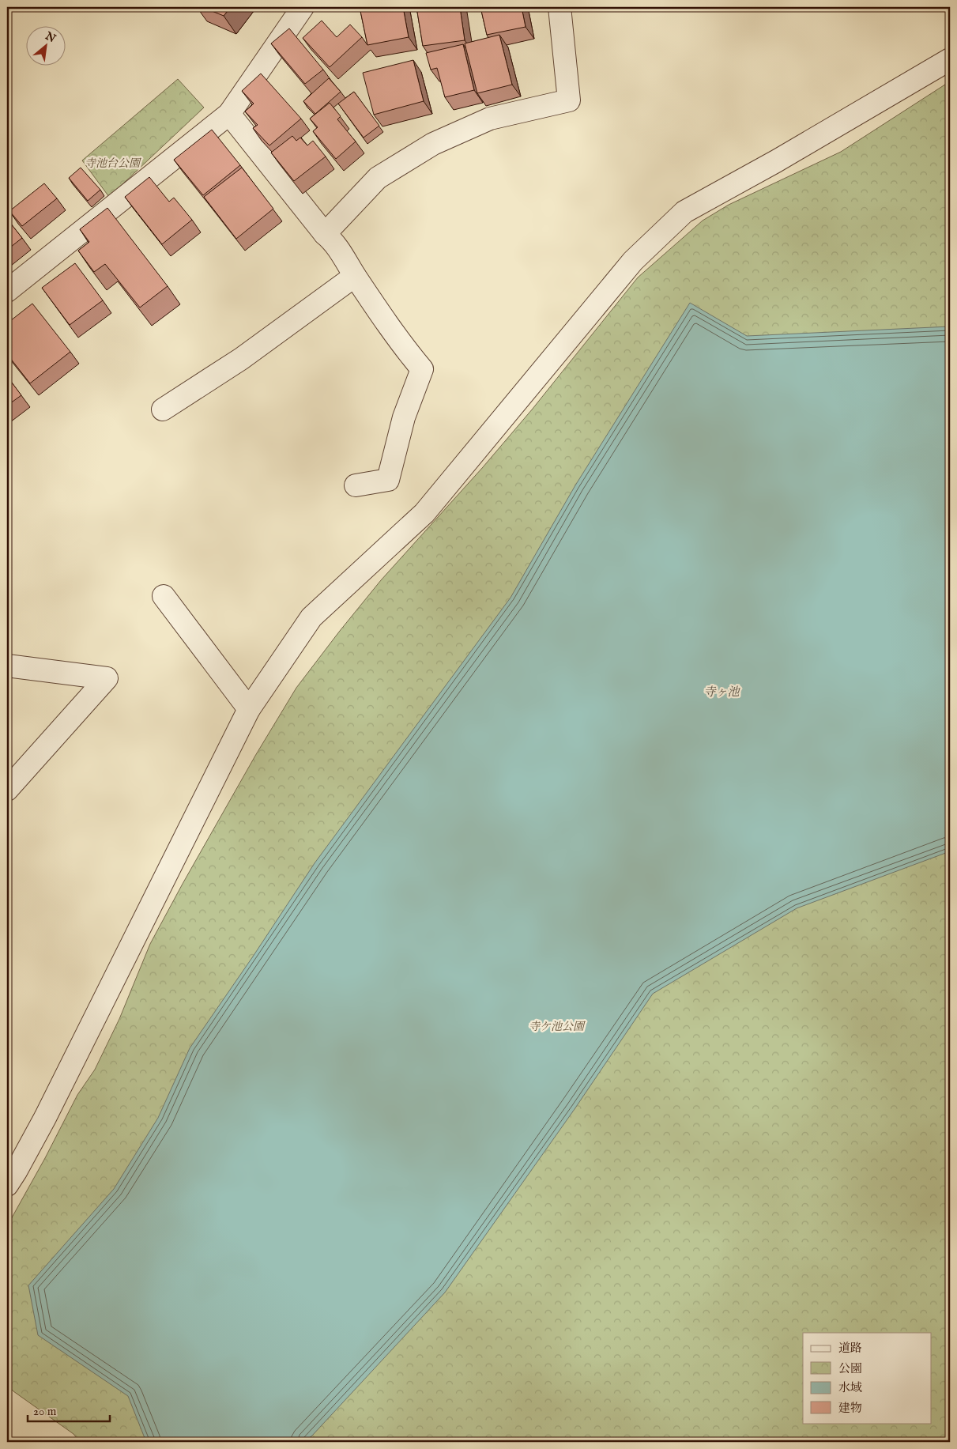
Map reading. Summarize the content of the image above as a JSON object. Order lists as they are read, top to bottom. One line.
{"water":["寺ヶ池"],"parks":["寺池台公園","寺ケ池公園"],"legend":["道路","公園","水域","建物"],"scale_bar":"20 m","north":"top right"}
